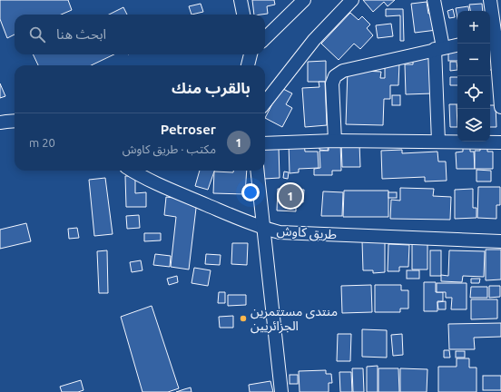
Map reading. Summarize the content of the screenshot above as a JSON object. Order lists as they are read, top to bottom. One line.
{"streets":{"street":["طريق كاوش"]},"places":["منتدى مستتمرين الجزائريين"],"page":{"map_buttons":["+","−"],"search":"ابحث هنا","heading":"بالقرب منك","list":[{"mark":"1","name":"Petroser","note":"مكتب · طريق كاوش","value":"20 m"}],"pins":"1"}}
